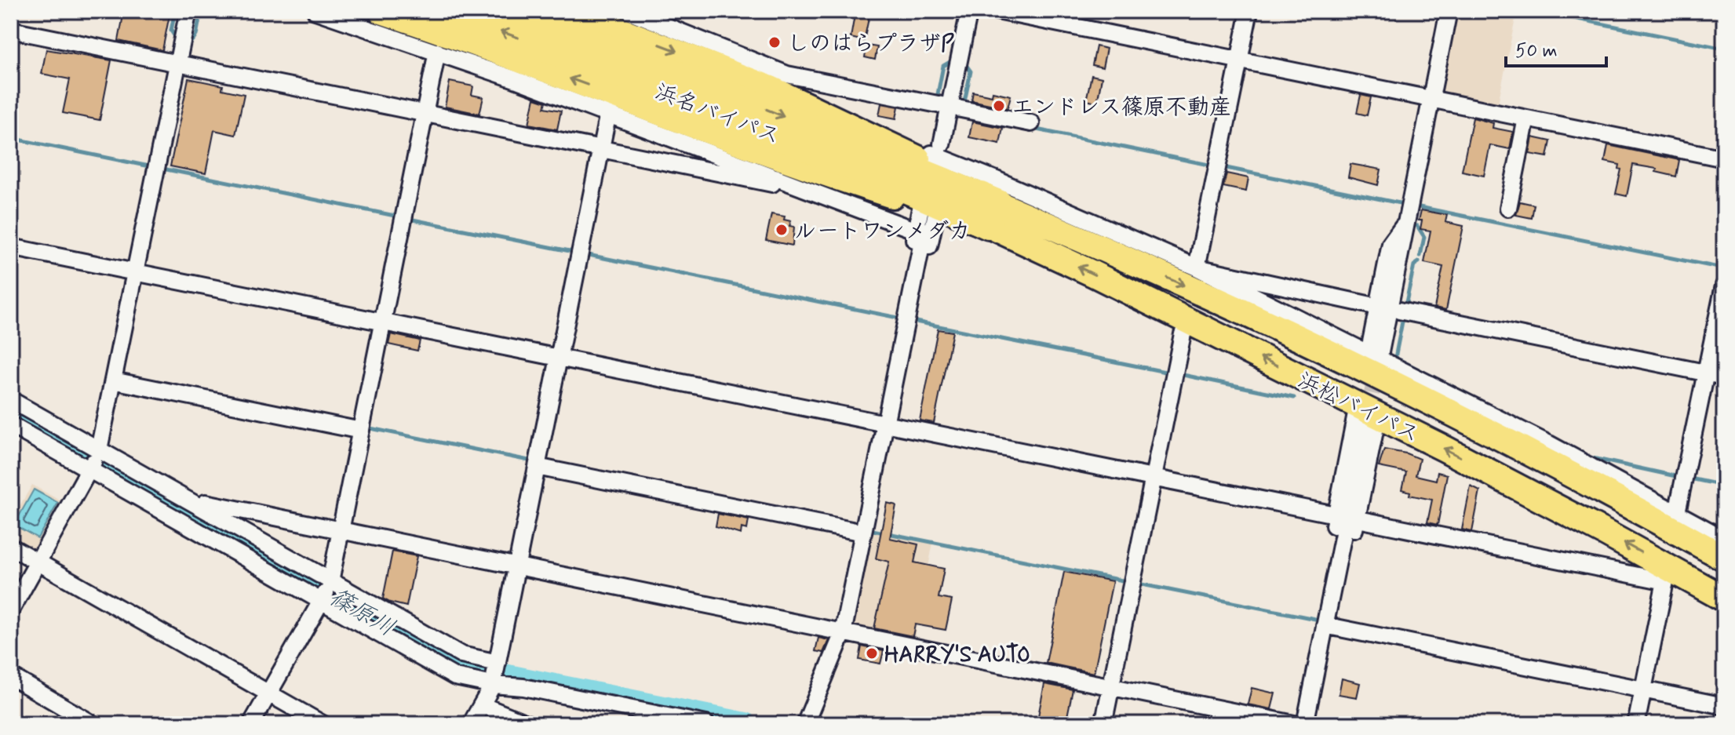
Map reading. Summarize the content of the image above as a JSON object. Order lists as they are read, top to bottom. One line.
{"streets":{"highway":["浜名バイパス","浜松バイパス"]},"crossings":[["浜名バイパス","浜松バイパス"]],"water":["篠原川"],"places":["しのはらプラザP","エンドレス篠原不動産","ルートワンメダカ","HARRY'S AUTO"],"scale_bar":"50 m"}
